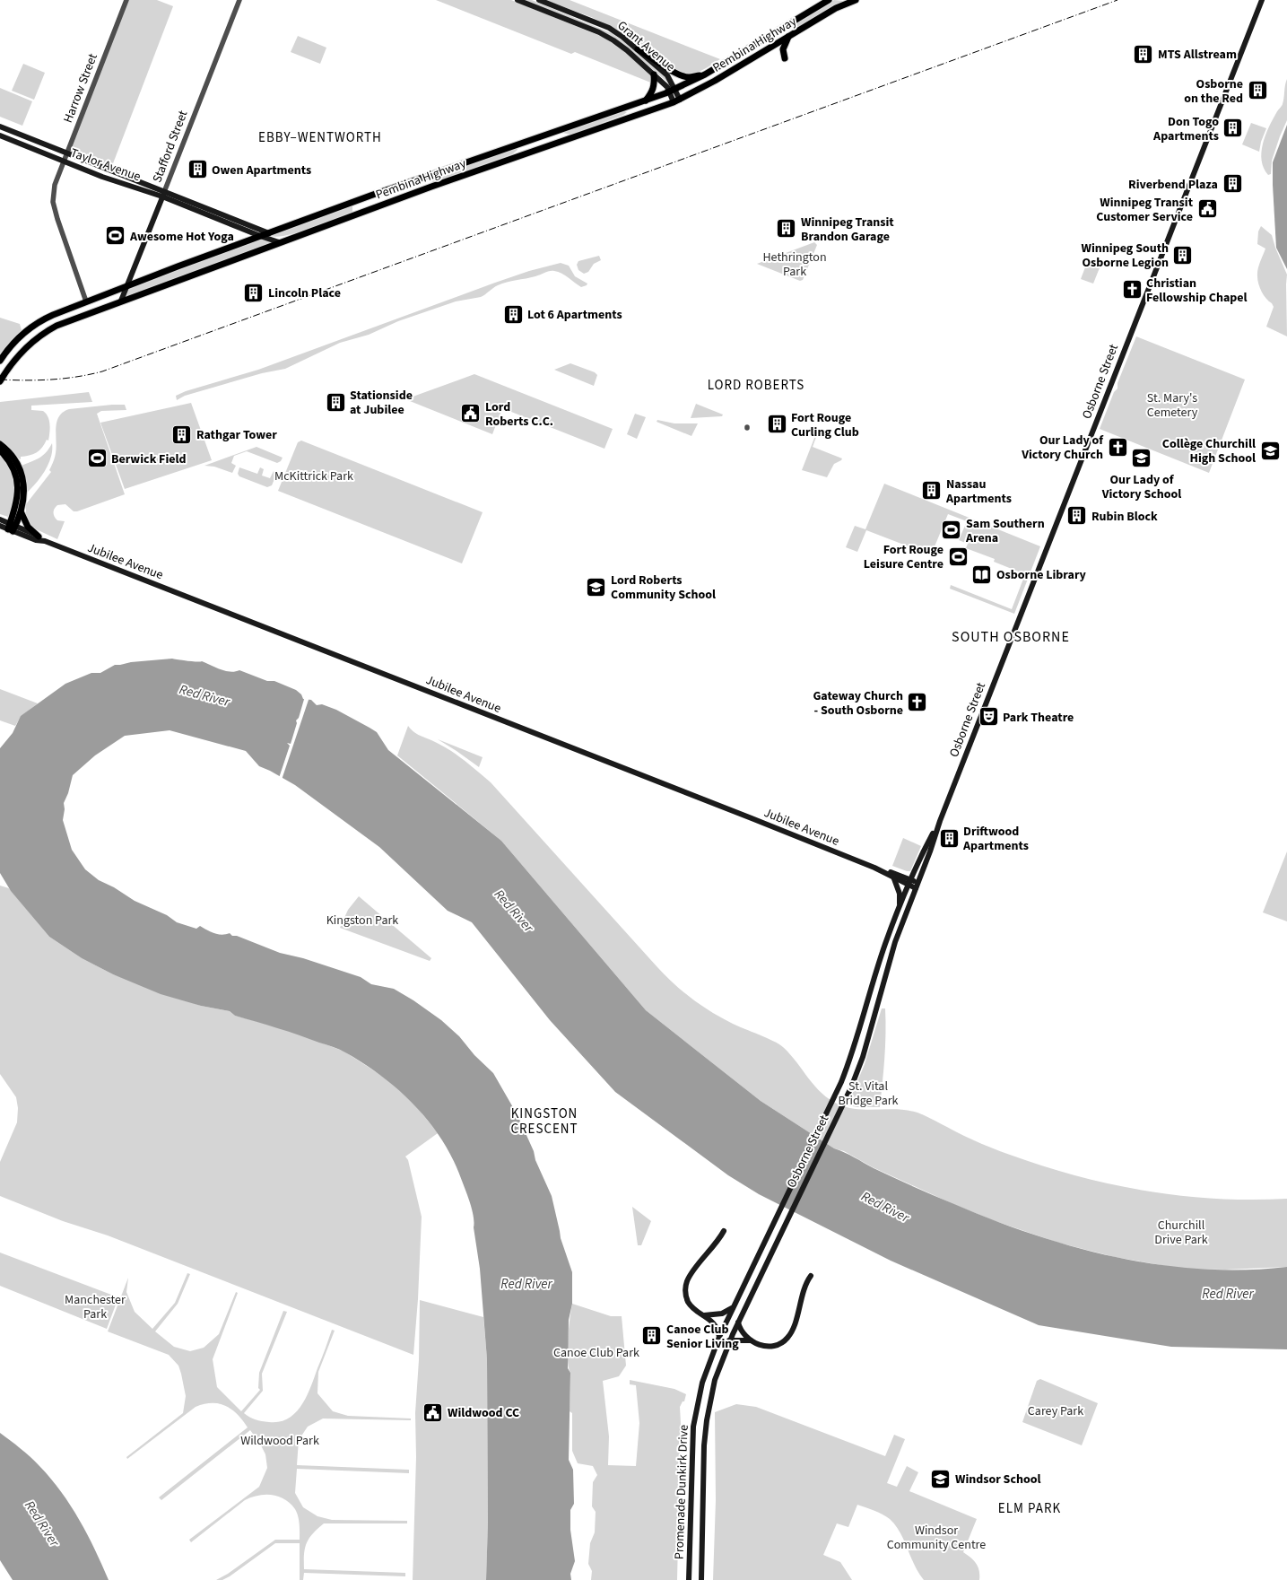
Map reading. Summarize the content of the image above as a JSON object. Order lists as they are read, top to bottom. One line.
{"streets":{"main road":["Pembina Highway","Grant Avenue","Stafford Street","Taylor Avenue","Osborne Street","Jubilee Avenue","Promenade Dunkirk Drive"],"street":["Harrow Street"]},"crossings":[["Pembina Highway","Grant Avenue"],["Pembina Highway","Harrow Street"],["Pembina Highway","Stafford Street"],["Pembina Highway","Taylor Avenue"],["Harrow Street","Taylor Avenue"],["Stafford Street","Taylor Avenue"],["Osborne Street","Jubilee Avenue"],["Osborne Street","Promenade Dunkirk Drive"]],"districts":["EBBY–WENTWORTH","LORD ROBERTS","SOUTH OSBORNE","KINGSTON CRESCENT","ELM PARK"],"water":["Red River"],"parks":["Hethrington Park","St. Mary's Cemetery","McKittrick Park","Kingston Park","St. Vital Bridge Park","Churchill Drive Park","Manchester Park","Canoe Club Park","Carey Park","Wildwood Park","Windsor Community Centre"],"places":{"building":["MTS Allstream","Osborne on the Red","Don Togo Apartments","Owen Apartments","Riverbend Plaza","Winnipeg Transit Brandon Garage","Winnipeg South Osborne Legion","Lincoln Place","Lot 6 Apartments","Stationside at Jubilee","Fort Rouge Curling Club","Rathgar Tower","Nassau Apartments","Rubin Block","Driftwood Apartments","Canoe Club Senior Living"],"public building":["Winnipeg Transit Customer Service","Lord Roberts C.C.","Wildwood CC"],"sports":["Awesome Hot Yoga","Berwick Field","Sam Southern Arena","Fort Rouge Leisure Centre"],"church":["Christian Fellowship Chapel","Our Lady of Victory Church","Gateway Church - South Osborne"],"school or university":["Collège Churchill High School","Our Lady of Victory School","Lord Roberts Community School","Windsor School"],"library":["Osborne Library"],"theatre":["Park Theatre"]}}
